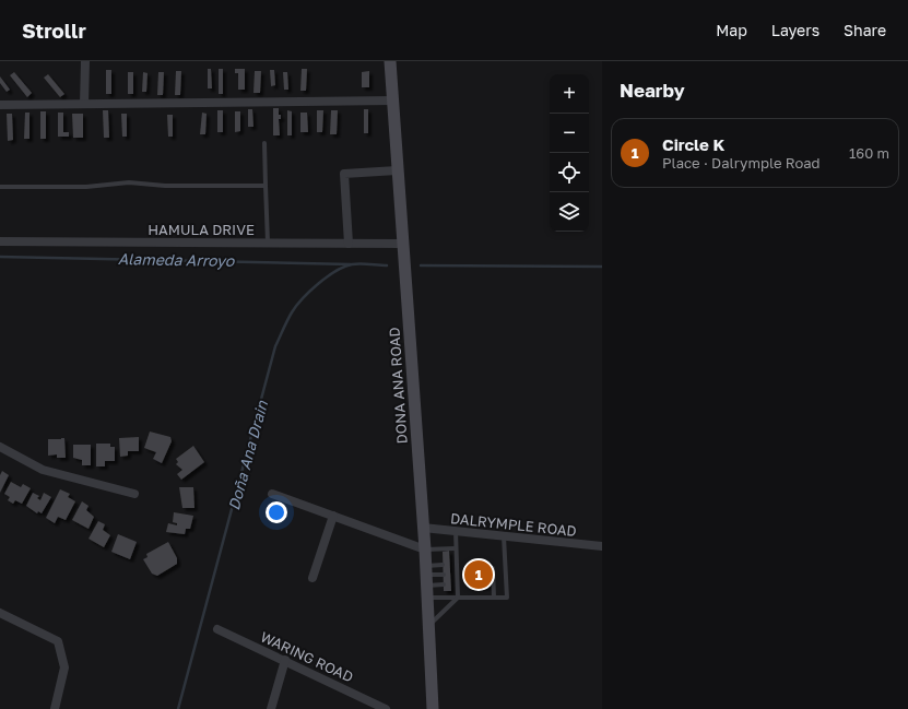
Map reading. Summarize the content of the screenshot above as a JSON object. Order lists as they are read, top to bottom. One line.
{"streets":{"street":["HAMULA DRIVE","DONA ANA ROAD","DALRYMPLE ROAD","WARING ROAD"]},"crossings":[["HAMULA DRIVE","DONA ANA ROAD"],["DONA ANA ROAD","DALRYMPLE ROAD"]],"water":["Alameda Arroyo","Doña Ana Drain"],"page":{"header":"Strollr","nav":["Map","Layers","Share"],"heading":"Nearby","map_buttons":["+","−"],"list":[{"mark":"1","name":"Circle K","note":"Place · Dalrymple Road","value":"160 m"}],"pins":"1"}}
